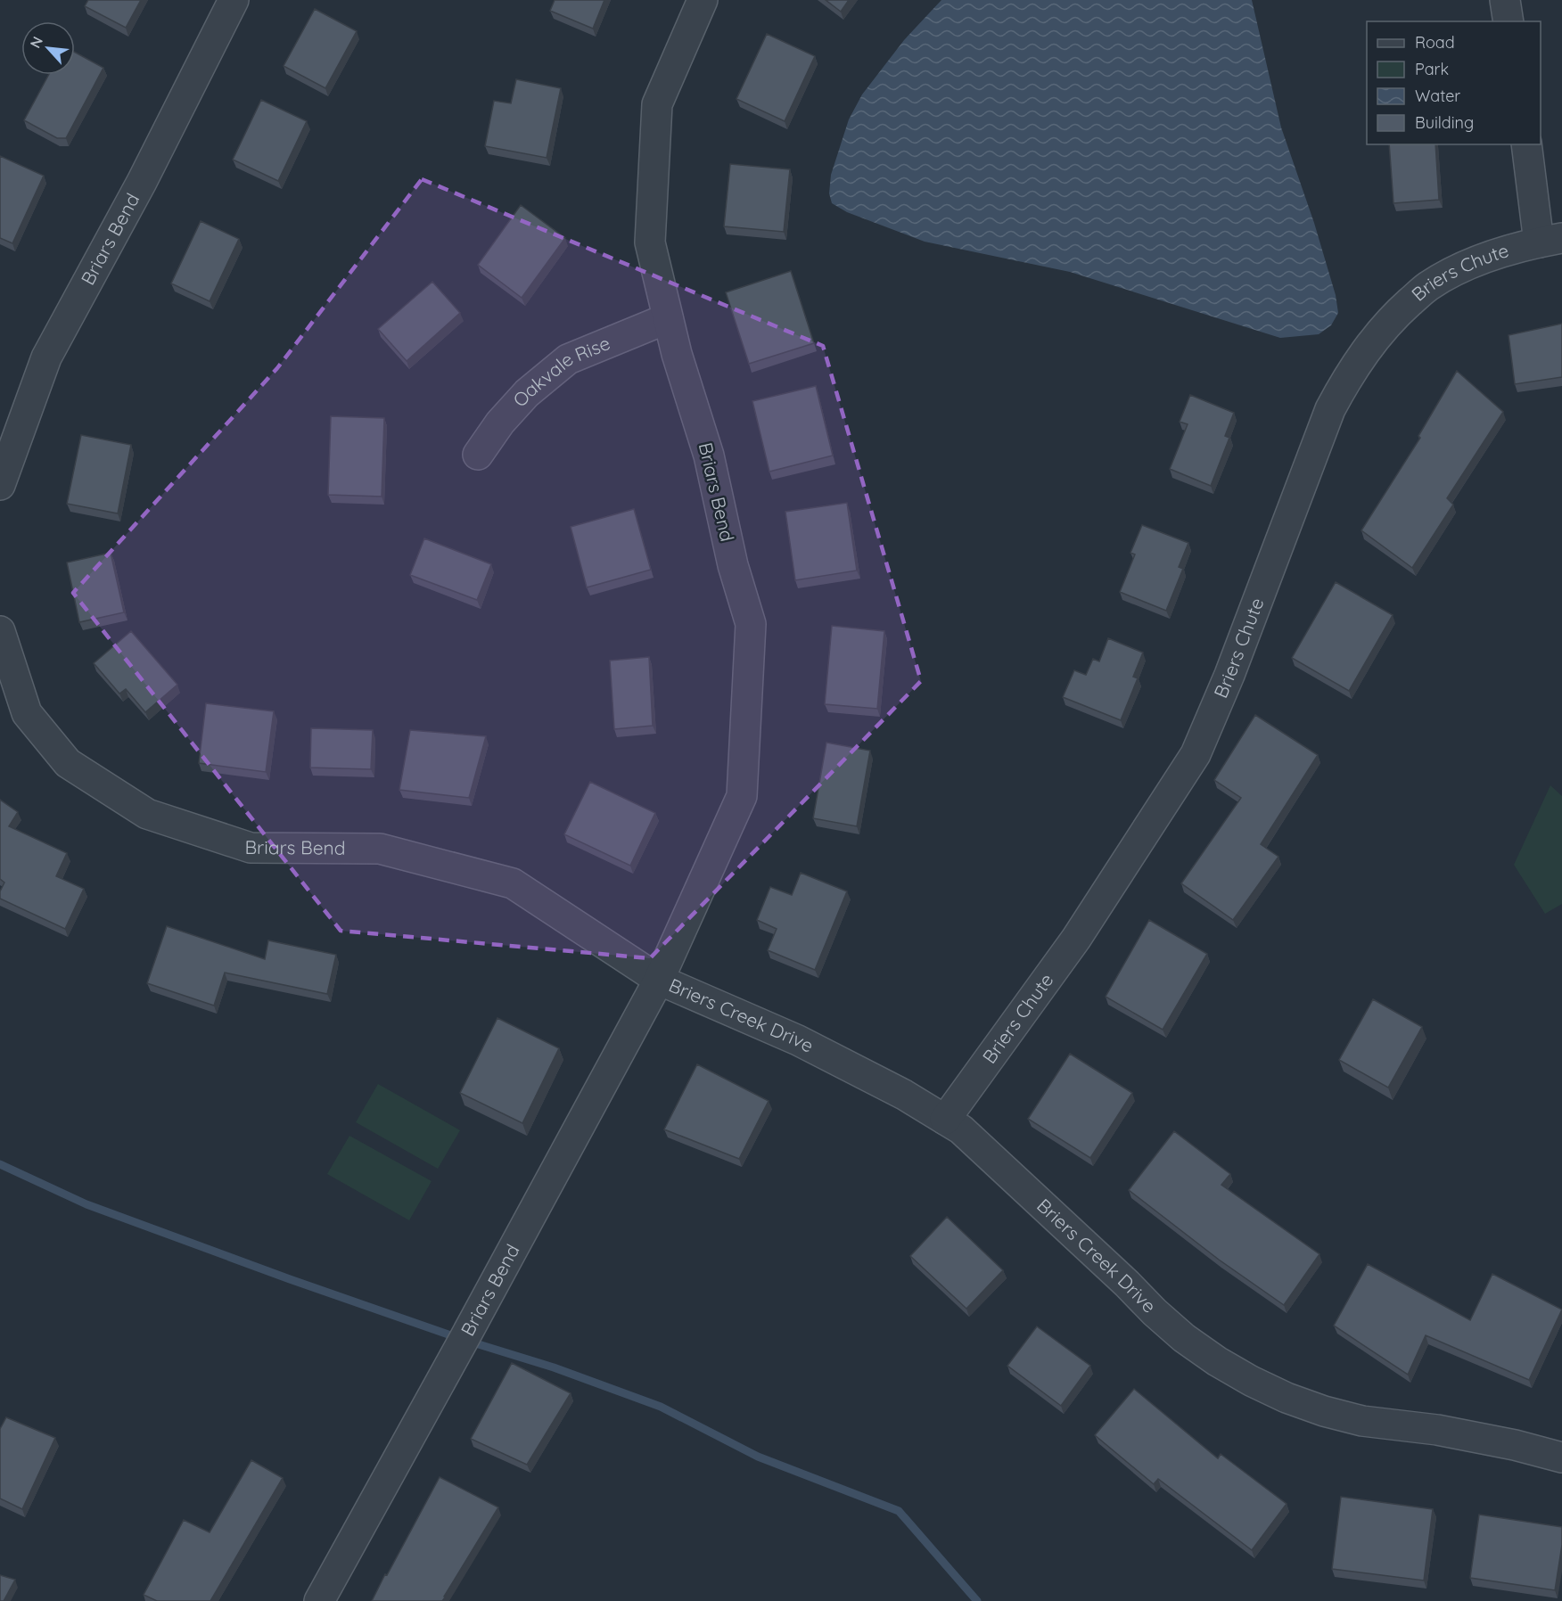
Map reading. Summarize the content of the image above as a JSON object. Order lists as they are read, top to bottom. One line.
{"streets":{"street":["Briars Bend","Briers Chute","Oakvale Rise","Briers Creek Drive"]},"crossings":[["Briars Bend","Oakvale Rise"],["Briars Bend","Briers Creek Drive"],["Briers Chute","Briers Creek Drive"]],"legend":["Road","Park","Water","Building"],"north":"top left"}
